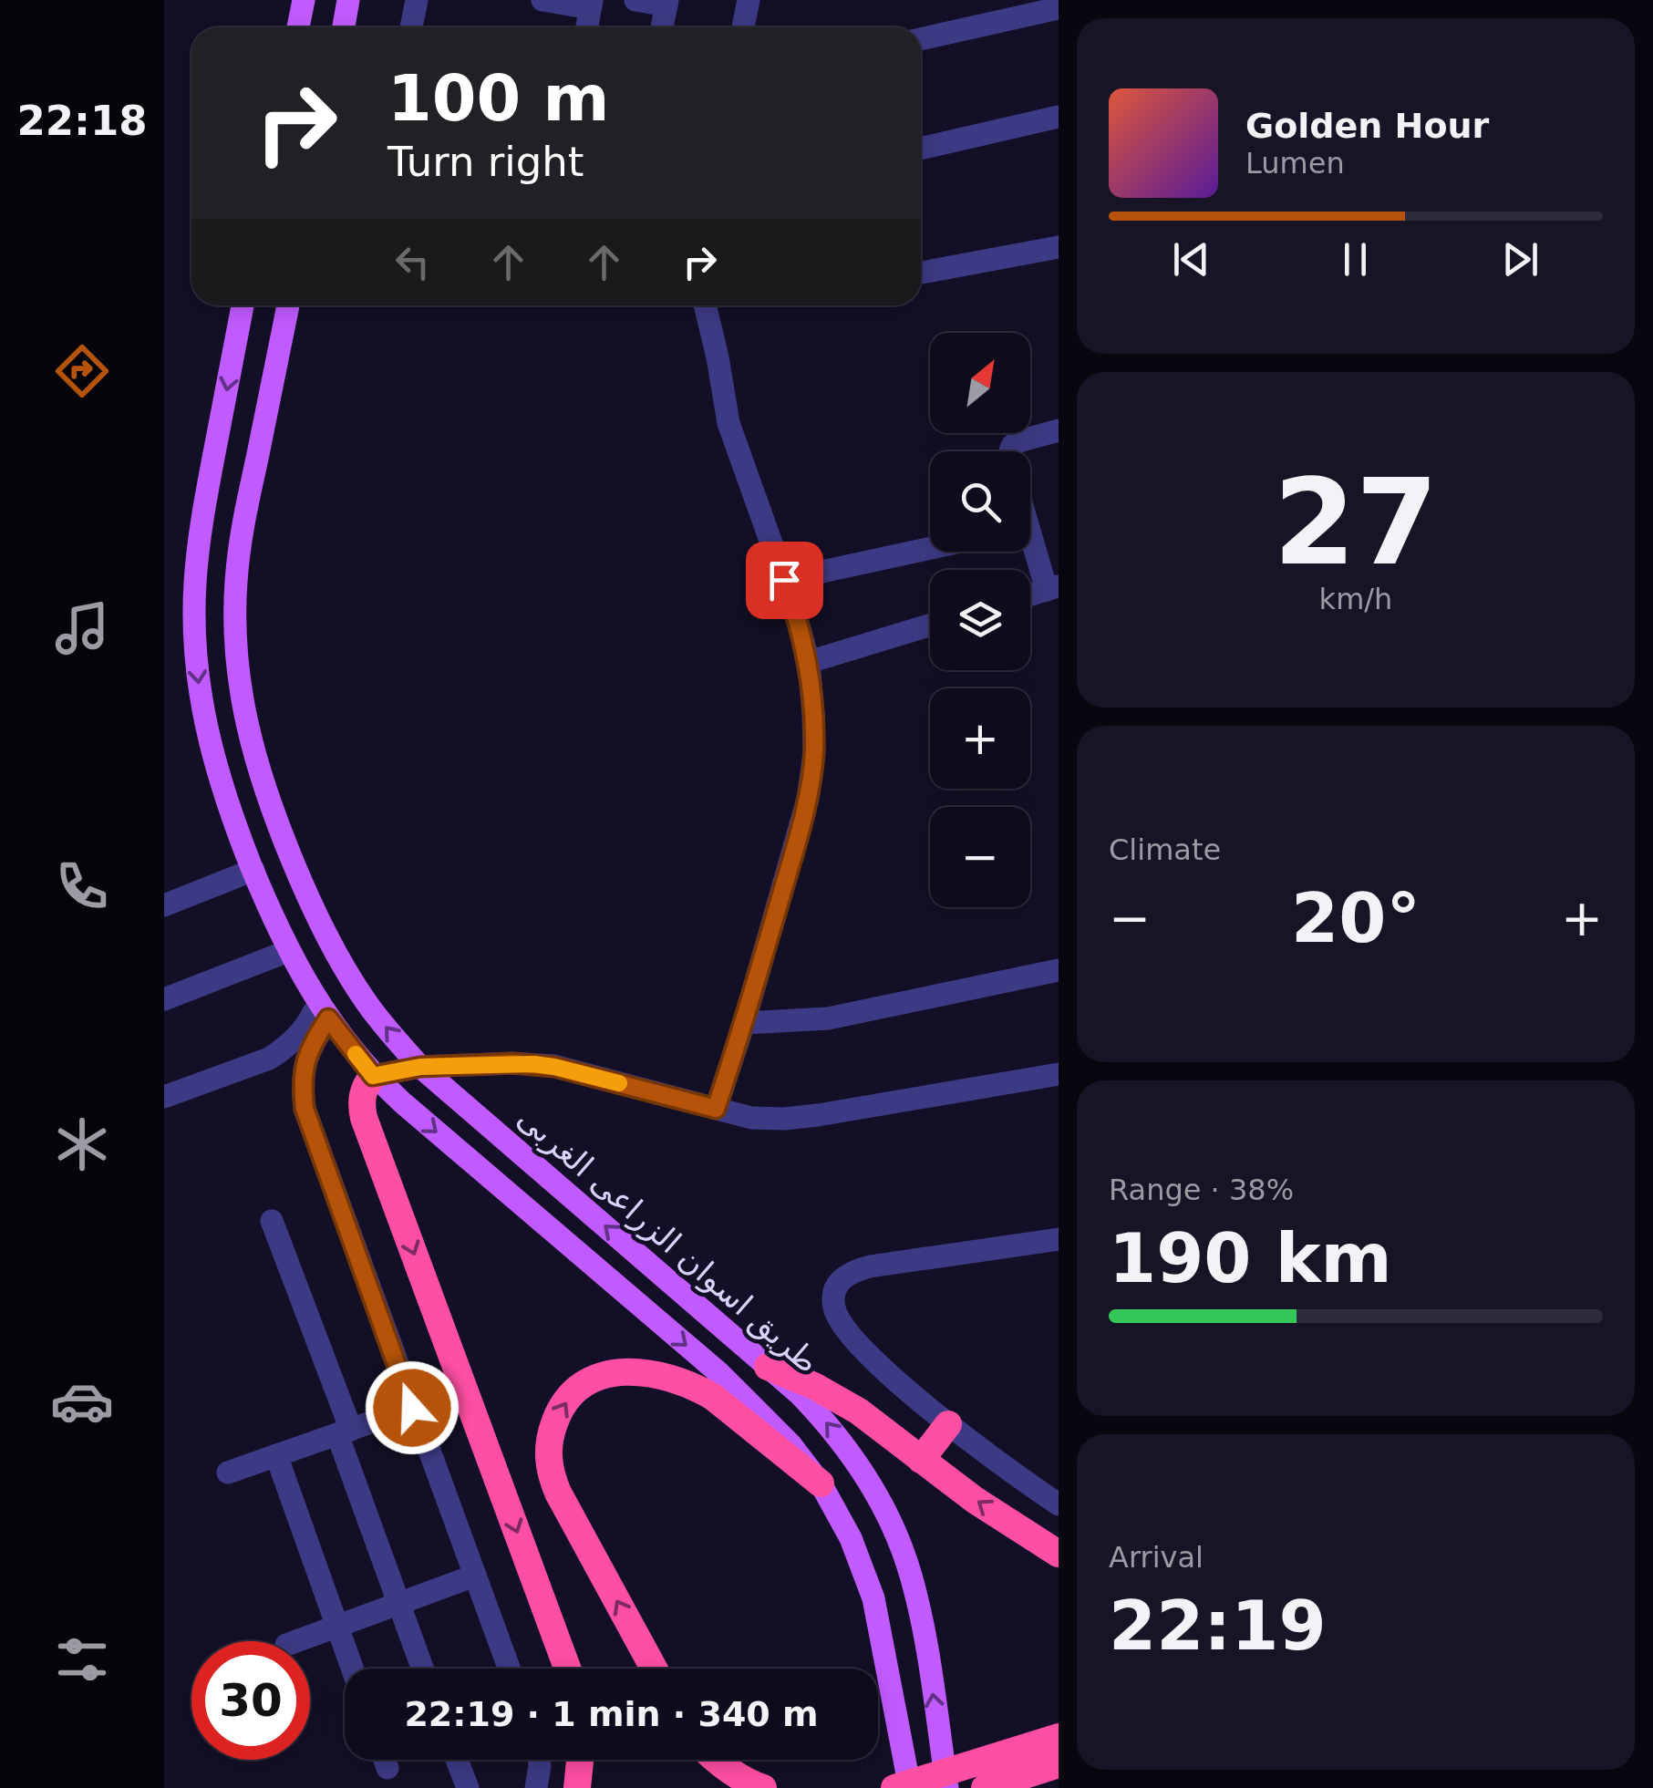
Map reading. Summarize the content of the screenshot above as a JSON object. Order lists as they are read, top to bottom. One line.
{"streets":{"main road":["طريق اسوان الزراعى الغربى"]},"north":"top right","page":{"tabs":"22:18","turn":["100 m","Turn right"],"song":["Golden Hour","Lumen"],"map_buttons":["+","−"],"tile":[["27","km/h"],"Climate",["Range · 38%","190 km"],["Arrival","22:19"]],"heat":["−","20°","+"],"limit":"30","trip":"22:19 · 1 min · 340 m"}}
